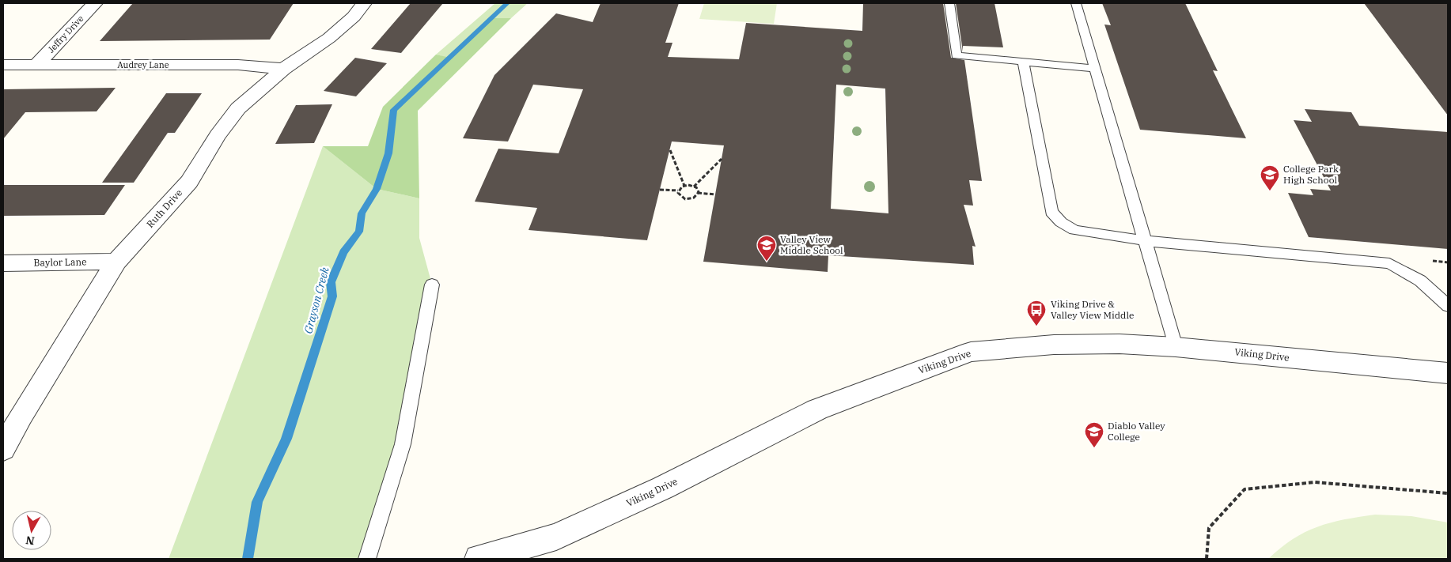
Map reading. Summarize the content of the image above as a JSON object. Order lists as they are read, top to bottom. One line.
{"streets":{"street":["Jeffry Drive","Audrey Lane","Ruth Drive","Baylor Lane","Viking Drive"]},"crossings":[["Jeffry Drive","Audrey Lane"],["Audrey Lane","Ruth Drive"],["Ruth Drive","Baylor Lane"]],"water":["Grayson Creek"],"places":{"school or university":["College Park High School","Valley View Middle School","Diablo Valley College"],"bus stop":["Viking Drive & Valley View Middle"]},"north":"bottom"}
